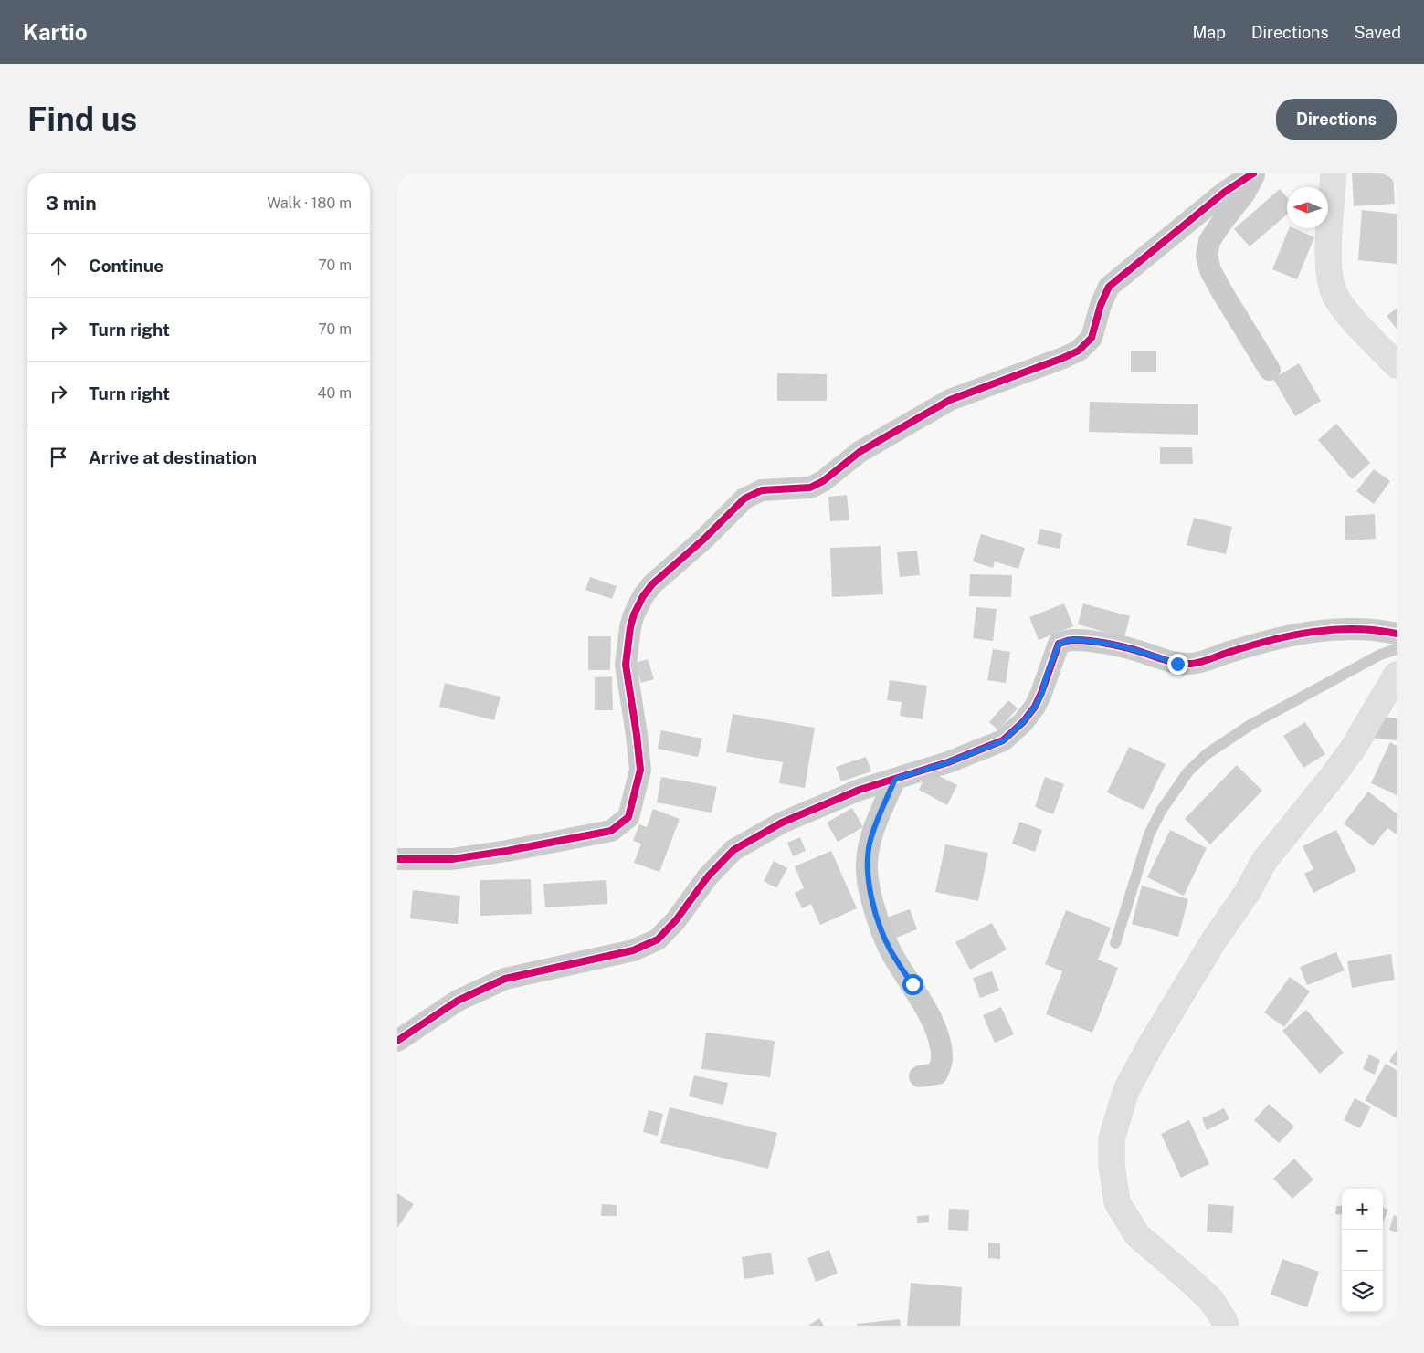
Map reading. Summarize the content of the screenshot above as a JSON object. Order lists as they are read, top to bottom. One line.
{"north":"left","page":{"header":"Kartio","nav":["Map","Directions","Saved"],"buttons":"Directions","title":"Find us","heading":["3 min","Walk · 180 m"],"list":[["Continue","70 m"],["Turn right","70 m"],["Turn right","40 m"],"Arrive at destination"],"map_buttons":["+","−"]}}
